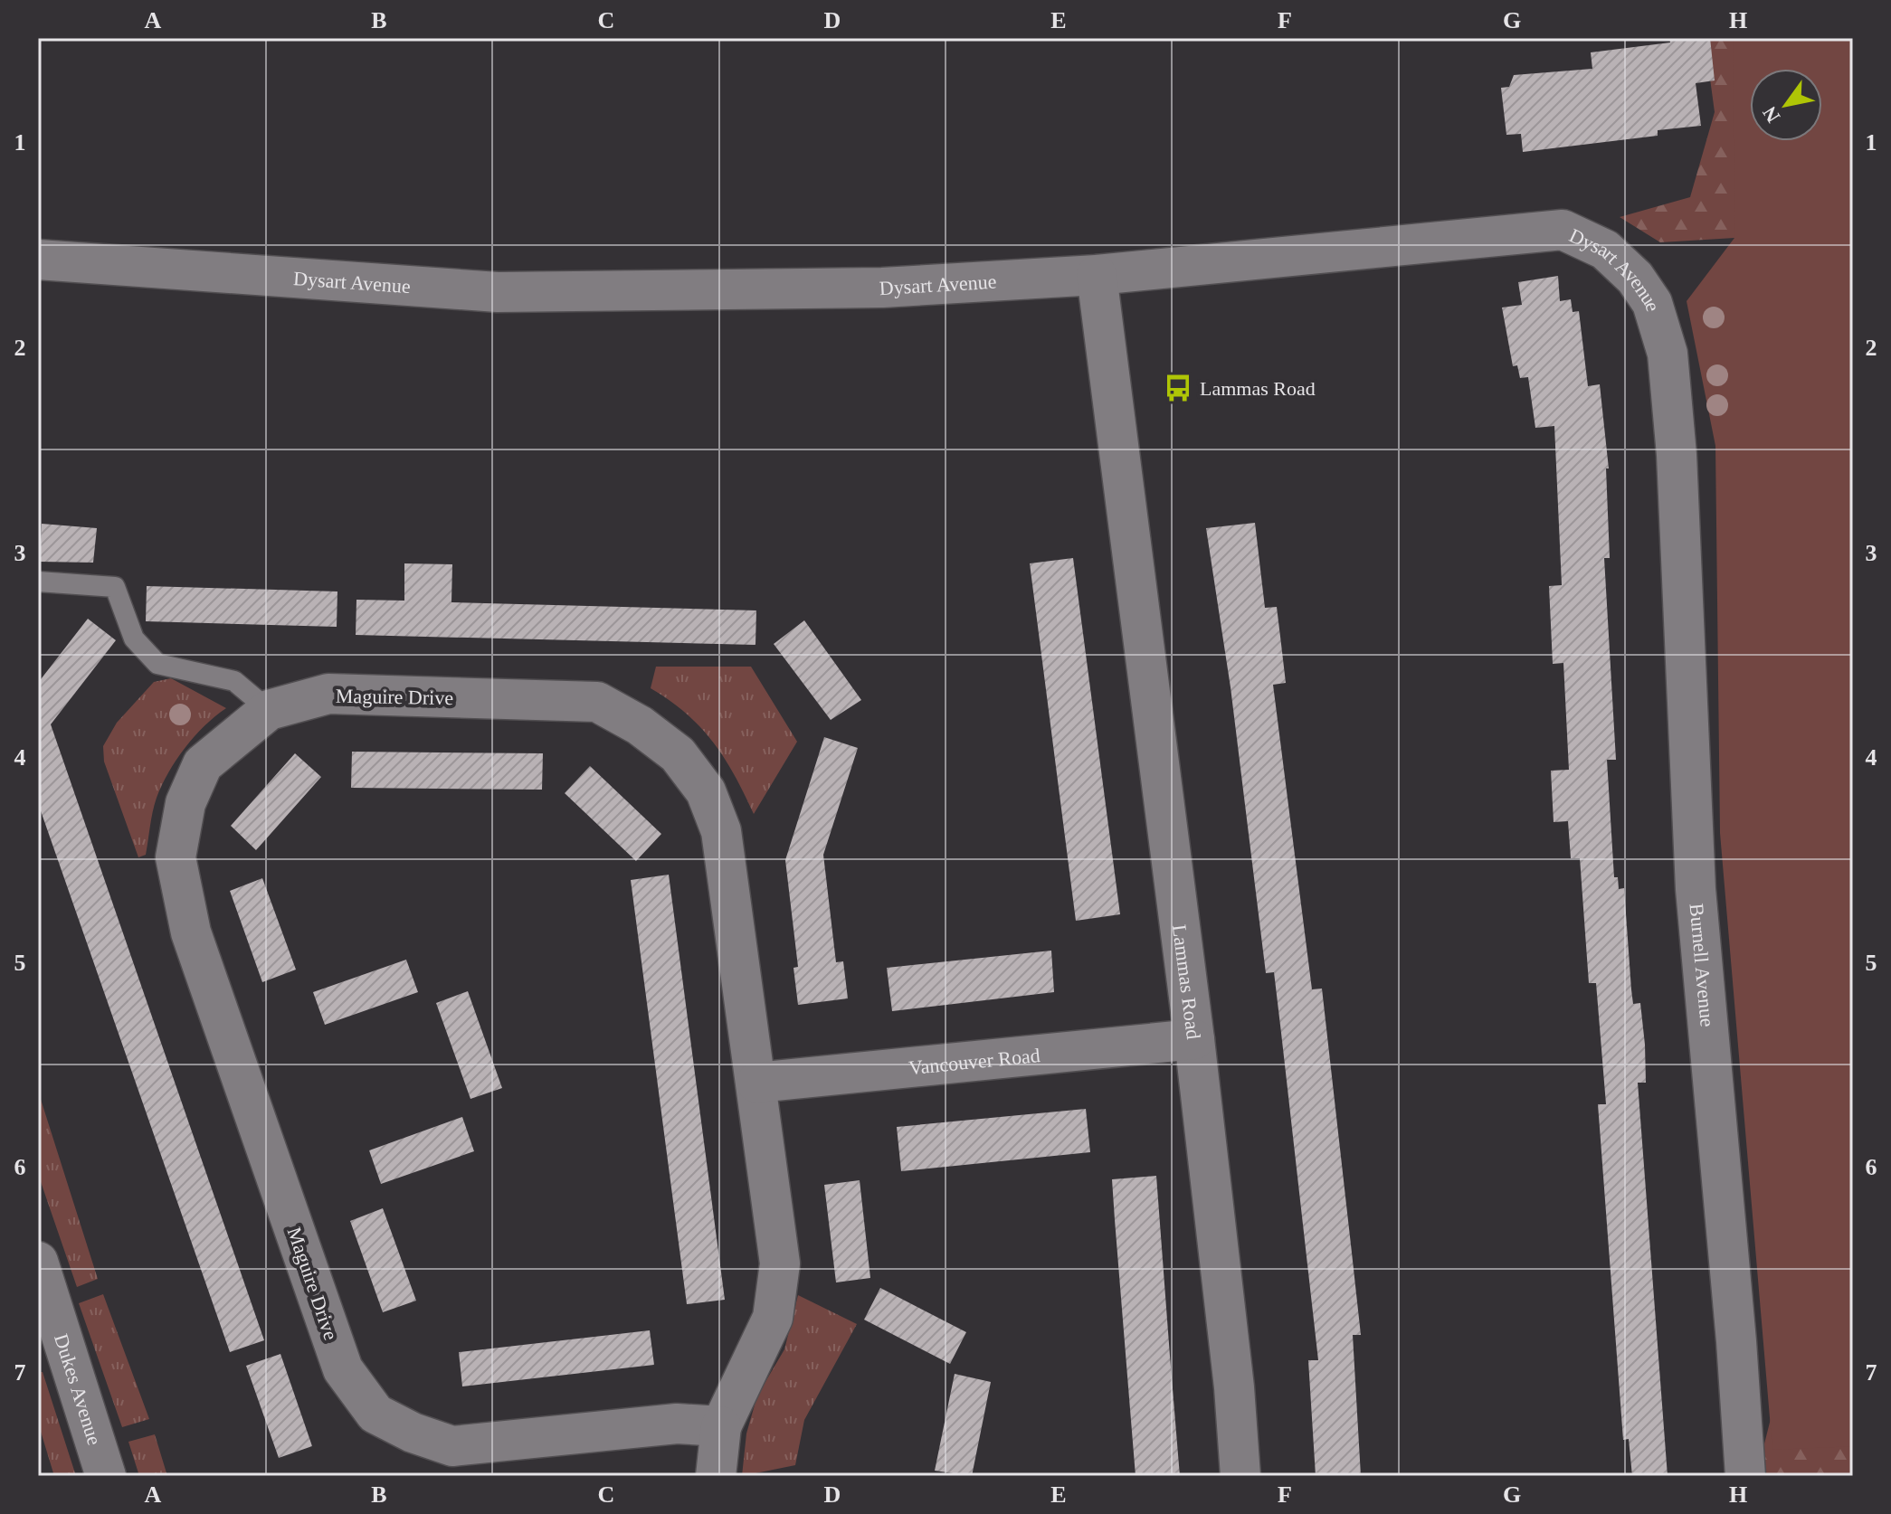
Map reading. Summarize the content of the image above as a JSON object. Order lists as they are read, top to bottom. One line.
{"streets":{"street":["Dysart Avenue","Maguire Drive","Burnell Avenue","Lammas Road","Vancouver Road","Dukes Avenue"]},"crossings":[["Dysart Avenue","Burnell Avenue"],["Dysart Avenue","Lammas Road"],["Maguire Drive","Vancouver Road"],["Lammas Road","Vancouver Road"]],"places":{"bus stop":["Lammas Road"]},"north":"bottom left","grid":{"columns":["A","B","C","D","E","F","G","H"],"rows":["1","2","3","4","5","6","7"]}}
